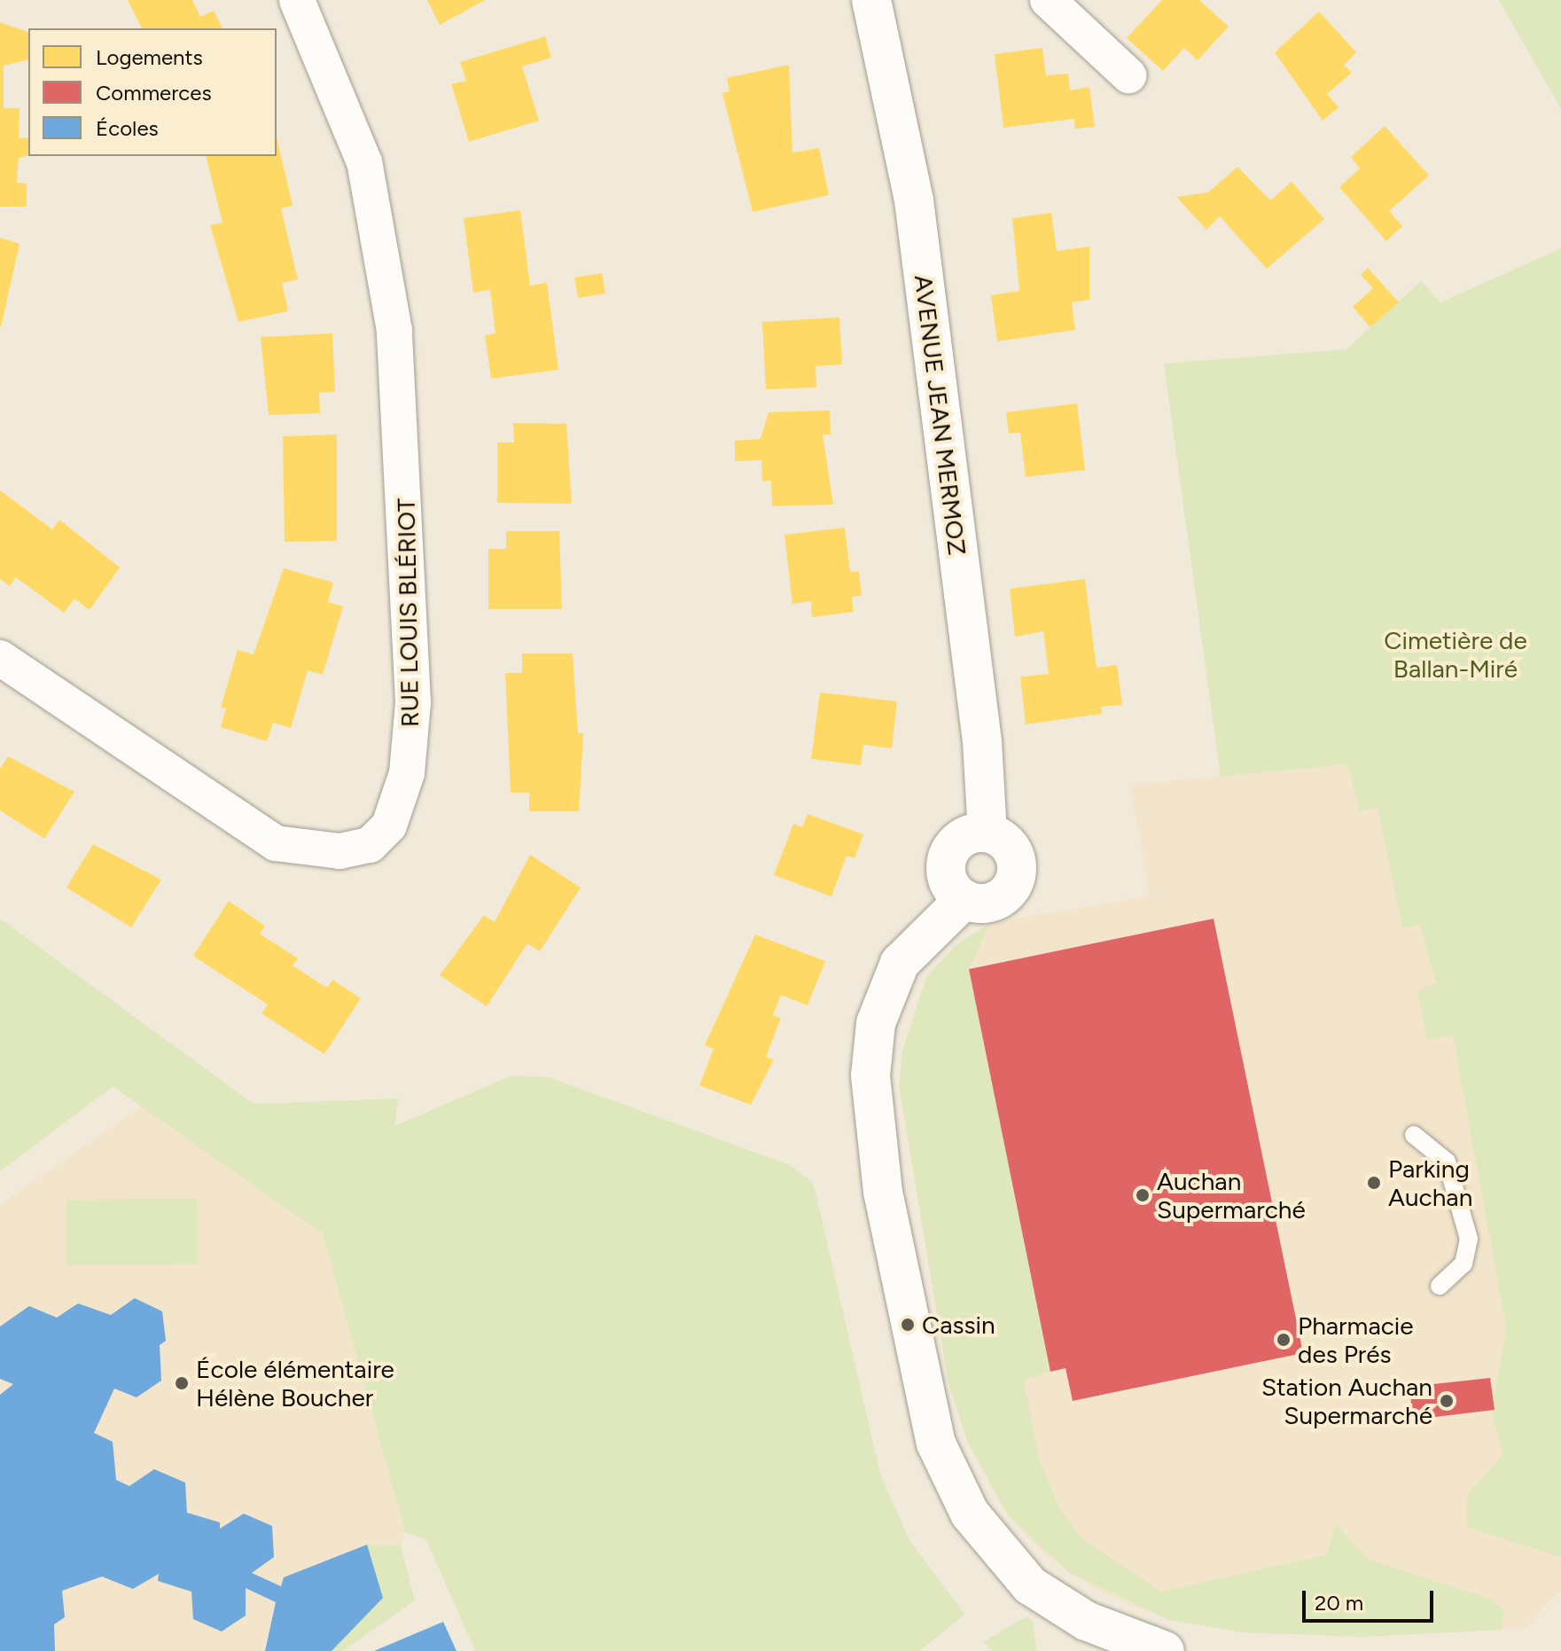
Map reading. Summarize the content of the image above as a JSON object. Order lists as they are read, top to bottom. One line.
{"streets":{"street":["AVENUE JEAN MERMOZ","RUE LOUIS BLÉRIOT"]},"parks":["Cimetière de Ballan-Miré"],"places":["Parking Auchan","Auchan Supermarché","Cassin","Pharmacie des Prés","École élémentaire Hélène Boucher","Station Auchan Supermarché"],"legend":["Logements","Commerces","Écoles"],"scale_bar":"20 m"}
